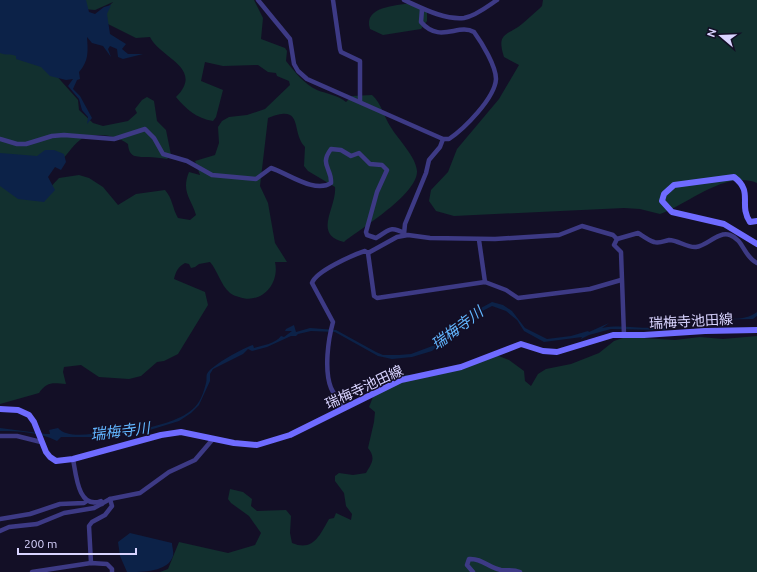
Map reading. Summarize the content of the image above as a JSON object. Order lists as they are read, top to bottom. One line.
{"streets":{"main road":["瑞梅寺池田線"]},"water":["瑞梅寺川"],"scale_bar":"200 m","north":"left"}
